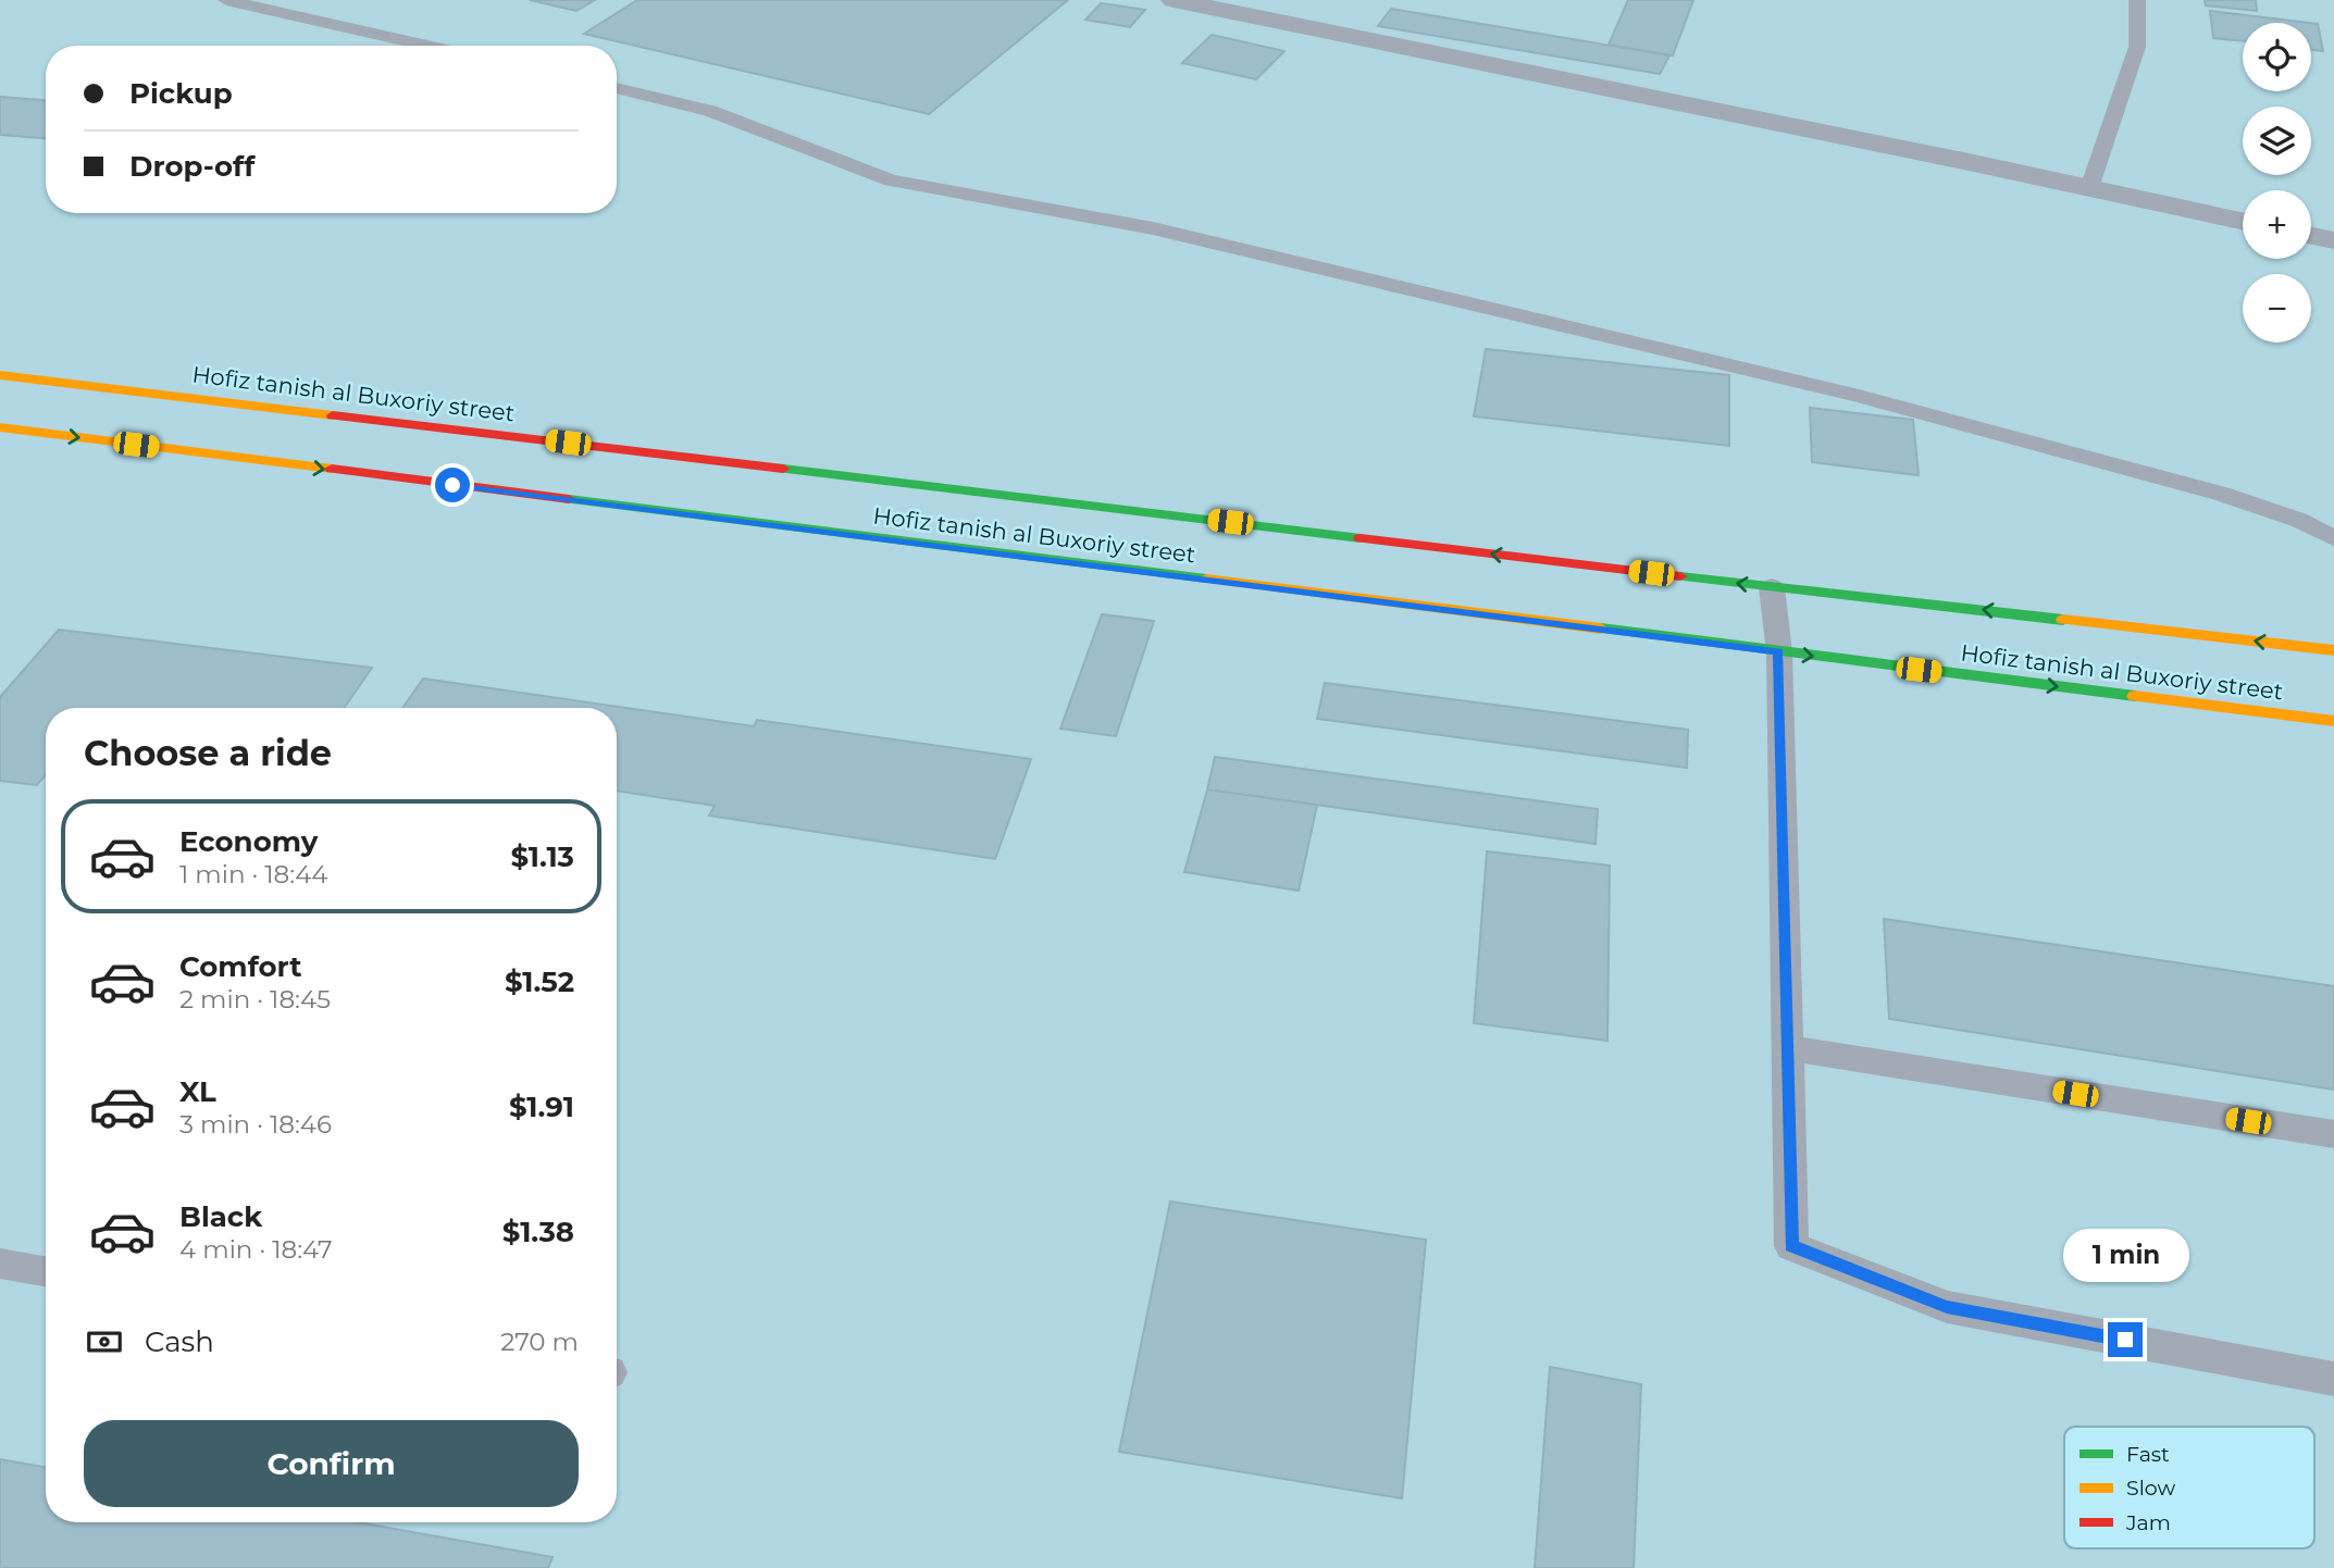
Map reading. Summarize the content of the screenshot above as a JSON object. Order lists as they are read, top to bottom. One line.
{"streets":{"main road":["Hofiz tanish al Buxoriy street"]},"legend":["Fast","Slow","Jam"],"page":{"map_buttons":["+","−"],"banner":["Pickup","Drop-off"],"heading":"Choose a ride","list":[{"name":"Economy","note":"1 min · 18:44","value":"$1.13"},{"name":"Comfort","note":"2 min · 18:45","value":"$1.52"},{"name":"XL","note":"3 min · 18:46","value":"$1.91"},{"name":"Black","note":"4 min · 18:47","value":"$1.38"}],"bubble":"1 min","pay":["Cash","270 m"],"buttons":"Confirm"}}
